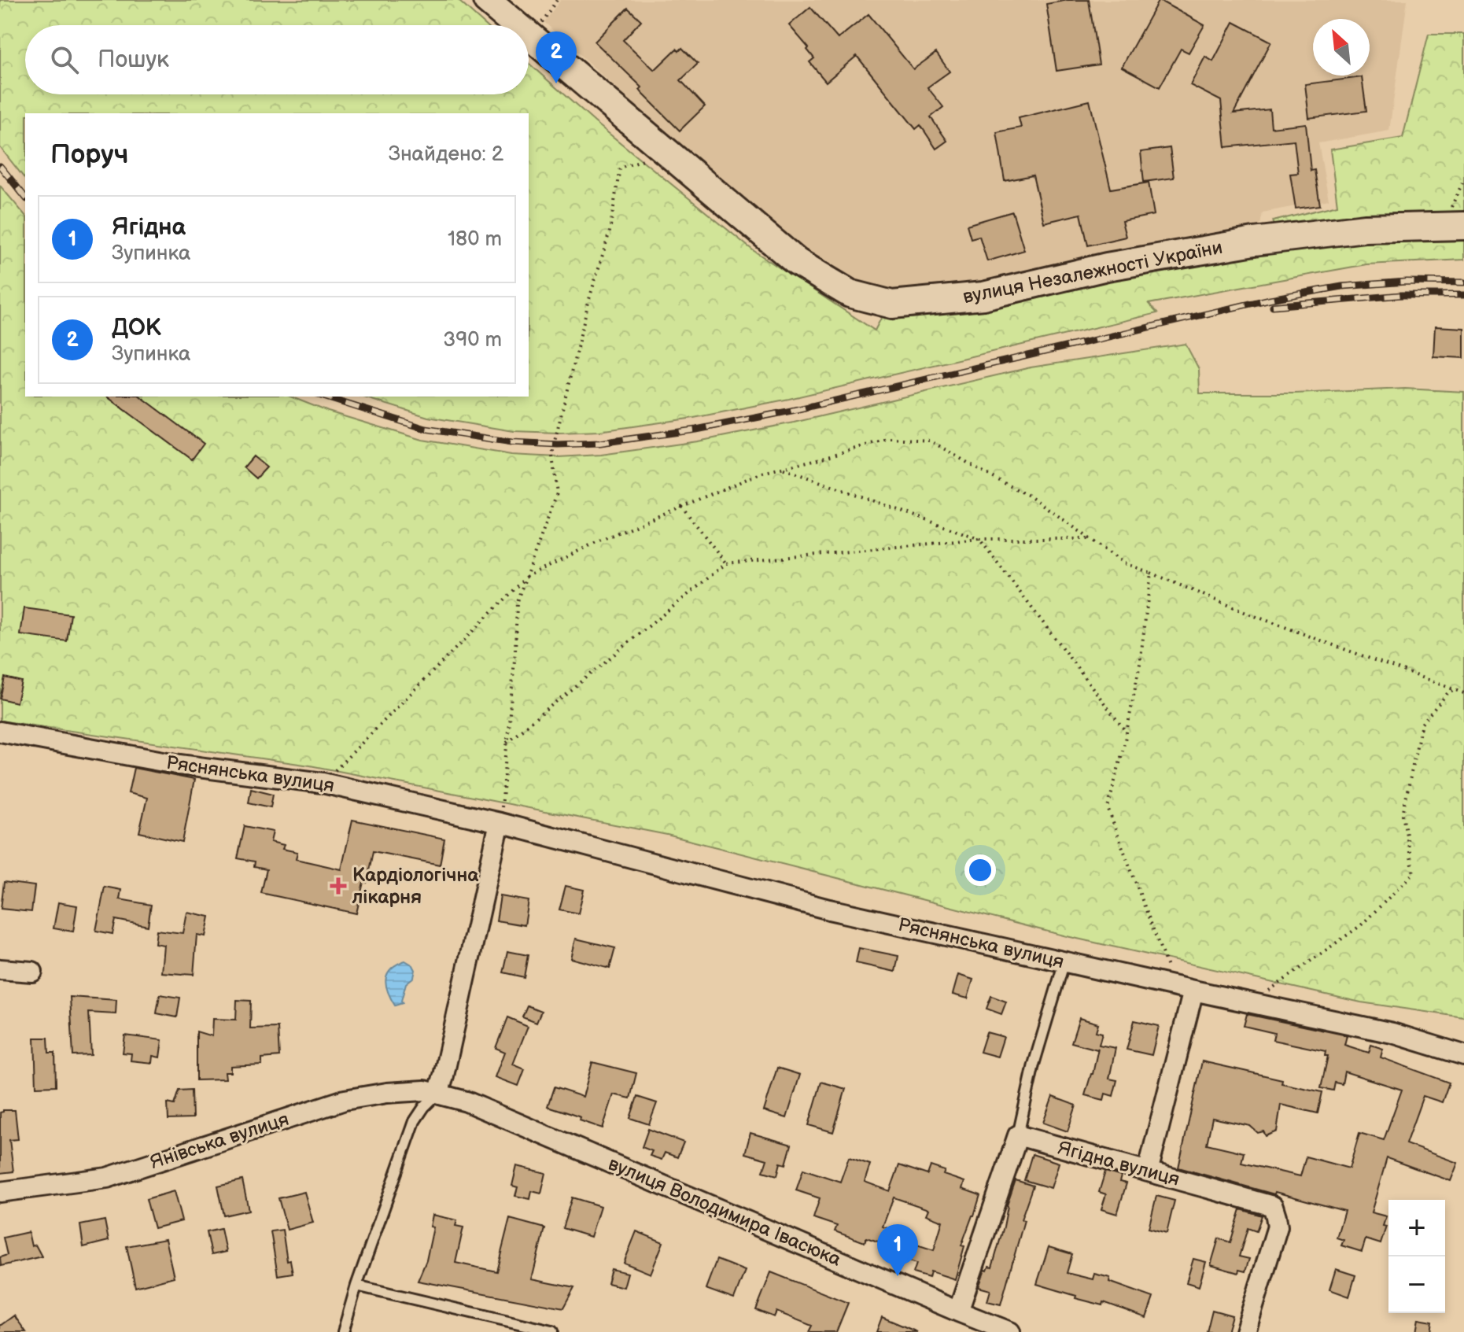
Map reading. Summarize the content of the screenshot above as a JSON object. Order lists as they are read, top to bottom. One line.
{"streets":{"main road":["вулиця Незалежності України"],"street":["Ряснянська вулиця","Янівська вулиця","Ягідна вулиця","вулиця Володимира Івасюка"]},"crossings":[["Янівська вулиця","вулиця Володимира Івасюка"]],"places":{"health":["Кардіологічна лікарня"]},"north":"top left","page":{"search":"Пошук","pins":["2","1"],"heading":["Поруч","Знайдено: 2"],"list":[{"mark":"1","name":"Ягідна","note":"Зупинка","value":"180 m"},{"mark":"2","name":"ДОК","note":"Зупинка","value":"390 m"}],"map_buttons":["+","−"]}}
